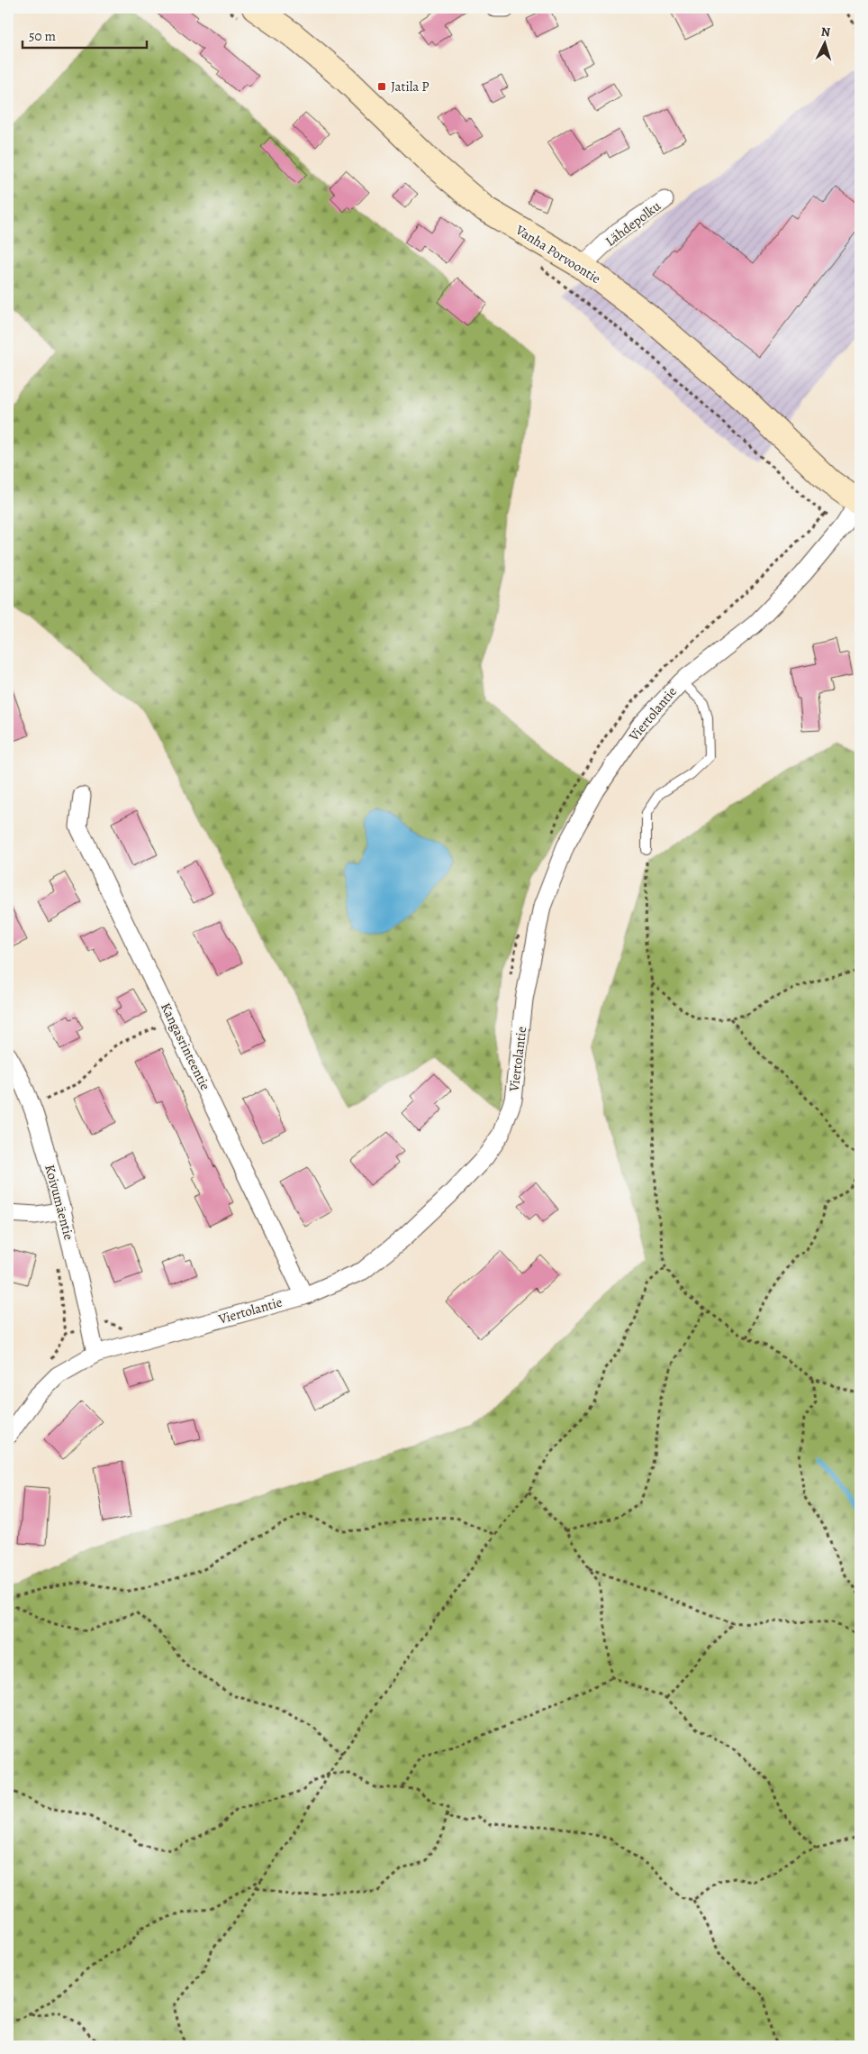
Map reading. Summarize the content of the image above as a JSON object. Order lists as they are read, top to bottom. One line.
{"streets":{"main road":["Vanha Porvoontie"],"street":["Lähdepolku","Viertolantie","Kangasrinteentie","Koivumäentie"]},"crossings":[["Lähdepolku","Vanha Porvoontie"],["Vanha Porvoontie","Viertolantie"],["Viertolantie","Kangasrinteentie"],["Viertolantie","Koivumäentie"]],"places":{"transit":["Jatila P"]},"scale_bar":"50 m","north":"top"}
